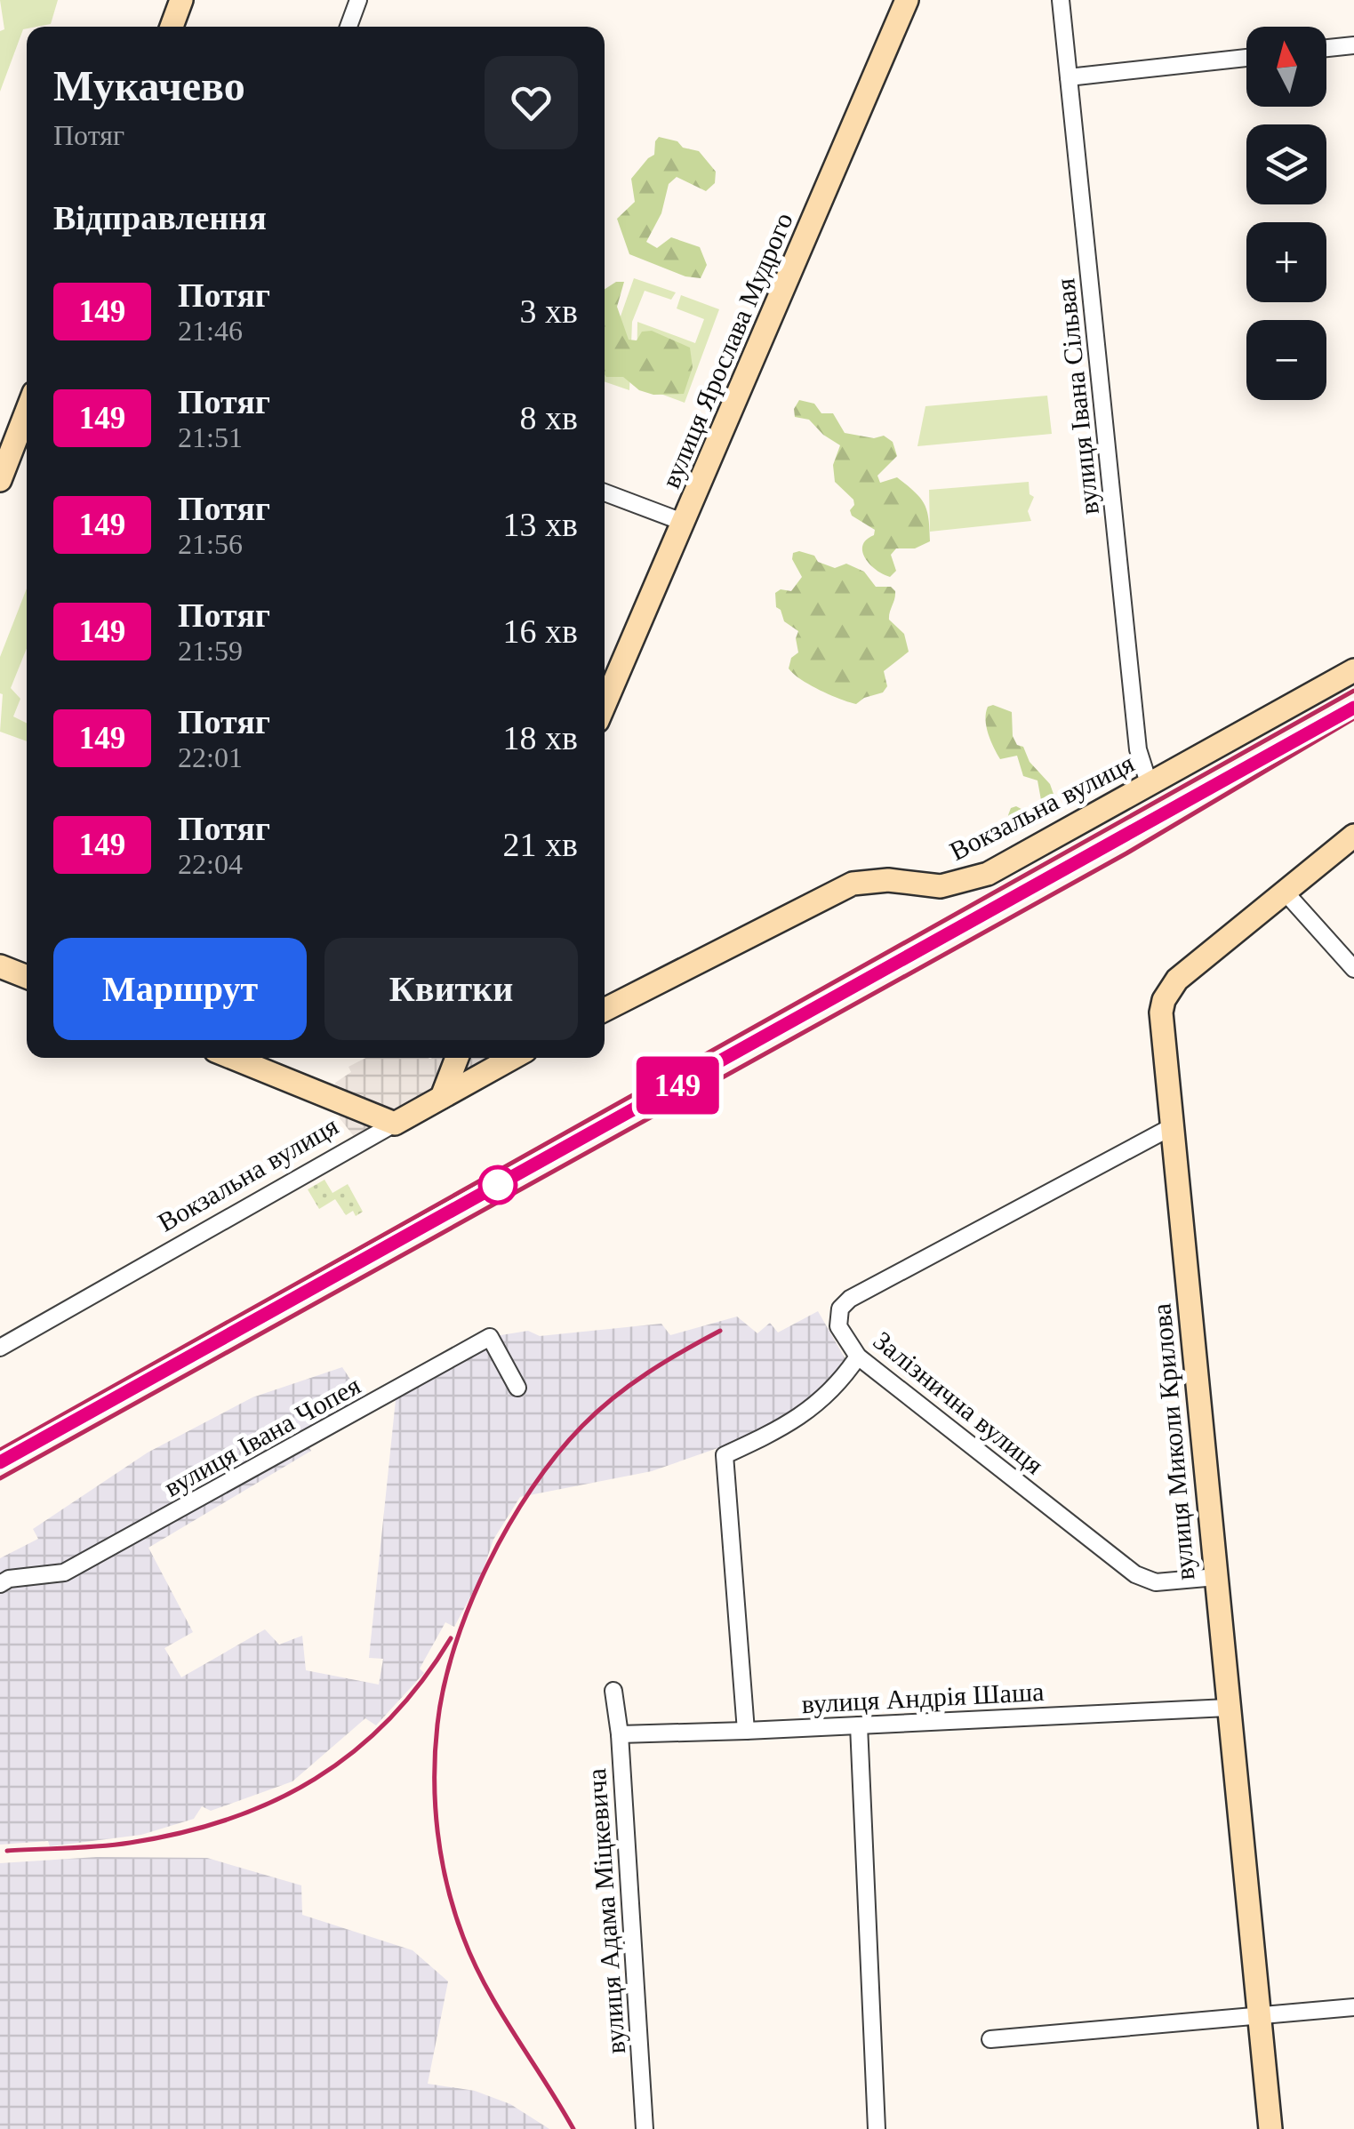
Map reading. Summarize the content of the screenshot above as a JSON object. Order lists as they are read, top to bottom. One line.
{"streets":{"street":["вулиця Ярослава Мудрого","вулиця Івана Сільвая","Вокзальна вулиця","Залізнична вулиця","вулиця Івана Чопея","вулиця Миколи Крилова","вулиця Андрія Шаша","вулиця Адама Міцкевича"]},"crossings":[["вулиця Івана Сільвая","Вокзальна вулиця"],["Залізнична вулиця","вулиця Миколи Крилова"],["вулиця Миколи Крилова","вулиця Андрія Шаша"],["вулиця Андрія Шаша","вулиця Адама Міцкевича"]],"north":"top","page":{"on_map":"149","map_buttons":["+","−"],"heading":[["Мукачево","Потяг"],"Відправлення"],"list":[{"mark":"149","name":"Потяг","note":"21:46","value":"3 хв"},{"mark":"149","name":"Потяг","note":"21:51","value":"8 хв"},{"mark":"149","name":"Потяг","note":"21:56","value":"13 хв"},{"mark":"149","name":"Потяг","note":"21:59","value":"16 хв"},{"mark":"149","name":"Потяг","note":"22:01","value":"18 хв"},{"mark":"149","name":"Потяг","note":"22:04","value":"21 хв"}],"buttons":["Маршрут","Квитки"]}}
